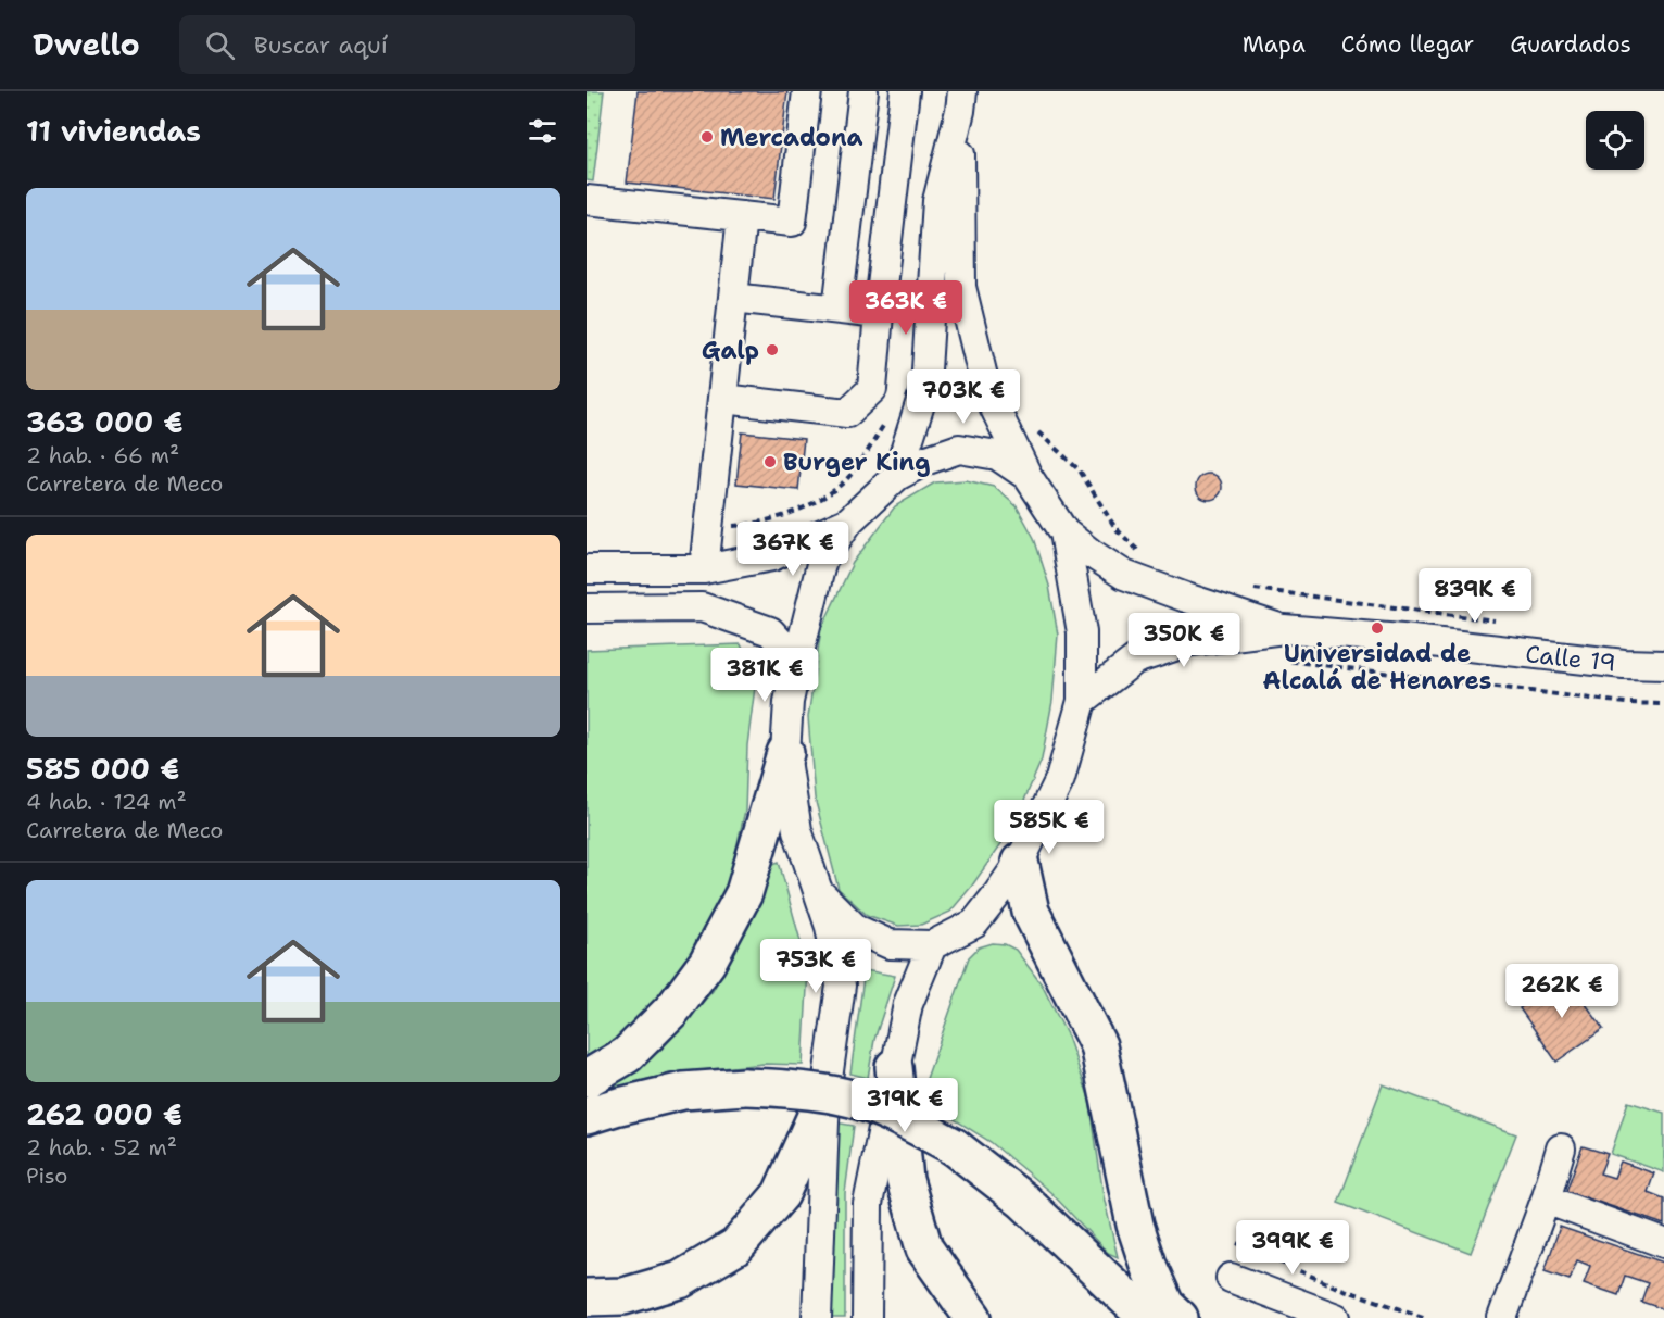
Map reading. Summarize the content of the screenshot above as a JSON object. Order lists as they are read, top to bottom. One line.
{"streets":{"street":["Calle 19"]},"places":["Mercadona","Galp","Burger King","Universidad de Alcalá de Henares"],"page":{"header":"Dwello","search":"Buscar aquí","nav":["Mapa","Cómo llegar","Guardados"],"heading":"11 viviendas","list":[{"name":"363 000 €","note":"2 hab. · 66 m² · Carretera de Meco"},{"name":"585 000 €","note":"4 hab. · 124 m² · Carretera de Meco"},{"name":"262 000 €","note":"2 hab. · 52 m² · Piso"}],"price":["363K €","703K €","367K €","839K €","350K €","381K €","585K €","753K €","262K €","319K €","399K €"]}}
